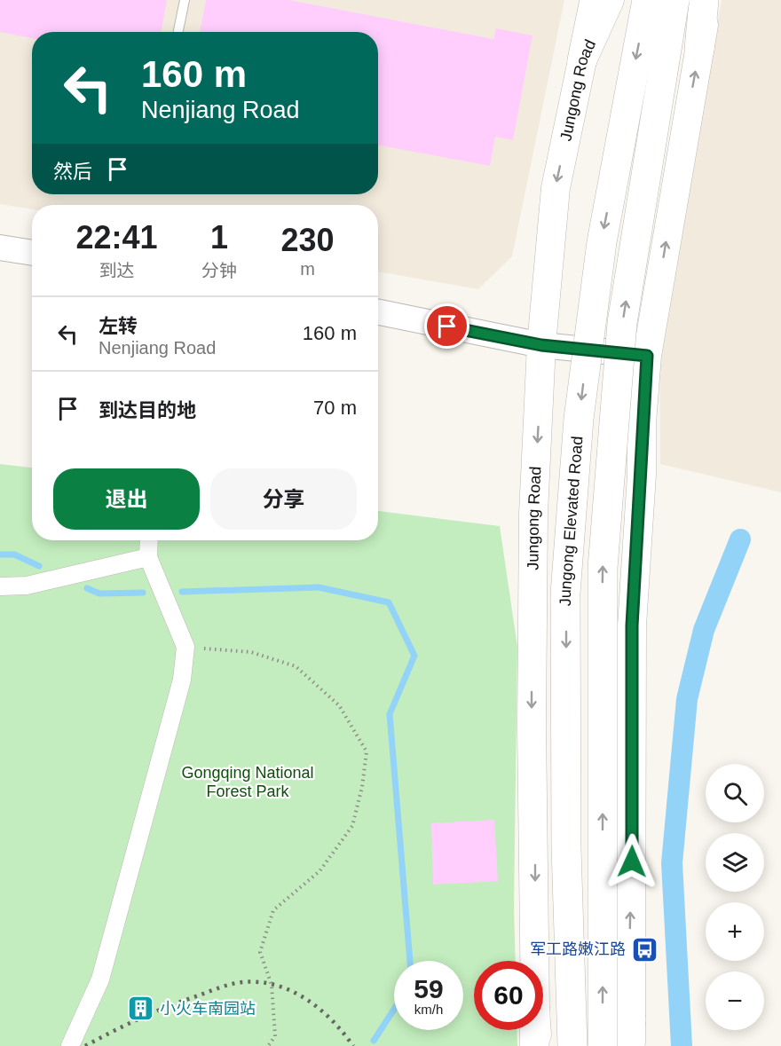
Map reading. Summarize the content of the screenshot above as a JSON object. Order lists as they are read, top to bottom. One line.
{"streets":{"highway":["Jungong Elevated Road"],"main road":["Jungong Road"]},"parks":["Gongqing National Forest Park"],"places":{"bus stop":["军工路嫩江路"],"building":["小火车南园站"]},"page":{"turn":["160 m","Nenjiang Road"],"then":"然后","eta":["22:41","到达","1","分钟","230","m"],"list":[{"name":"左转","note":"Nenjiang Road","value":"160 m"},{"name":"到达目的地","value":"70 m"}],"buttons":["退出","分享"],"map_buttons":["+","−"],"speed":"59 km/h","limit":"60"}}
